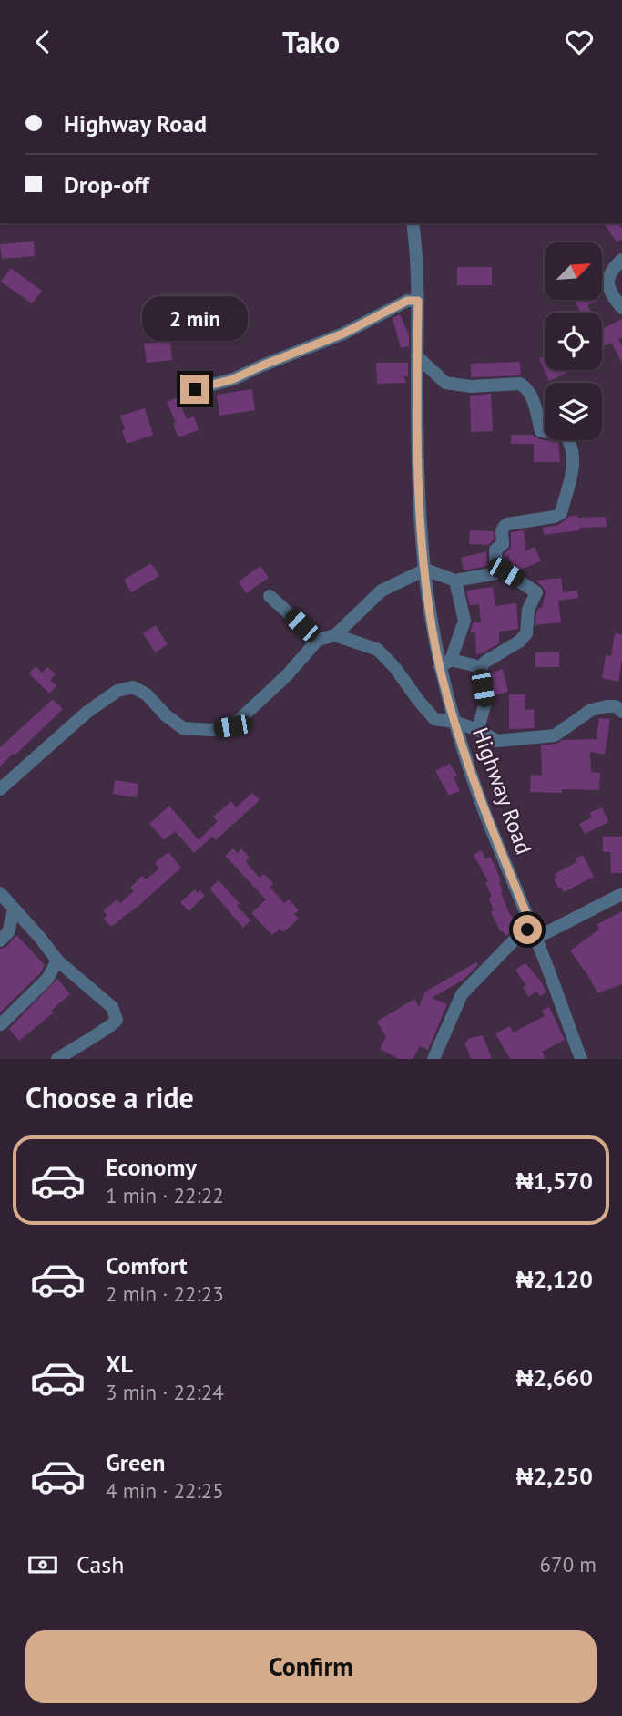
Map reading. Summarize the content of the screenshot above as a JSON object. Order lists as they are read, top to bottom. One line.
{"streets":{"street":["Highway Road"]},"north":"top right","page":{"header":"Tako","banner":["Highway Road","Drop-off"],"bubble":"2 min","heading":"Choose a ride","list":[{"name":"Economy","note":"1 min · 22:22","value":"₦1,570"},{"name":"Comfort","note":"2 min · 22:23","value":"₦2,120"},{"name":"XL","note":"3 min · 22:24","value":"₦2,660"},{"name":"Green","note":"4 min · 22:25","value":"₦2,250"}],"pay":["Cash","670 m"],"buttons":"Confirm"}}
